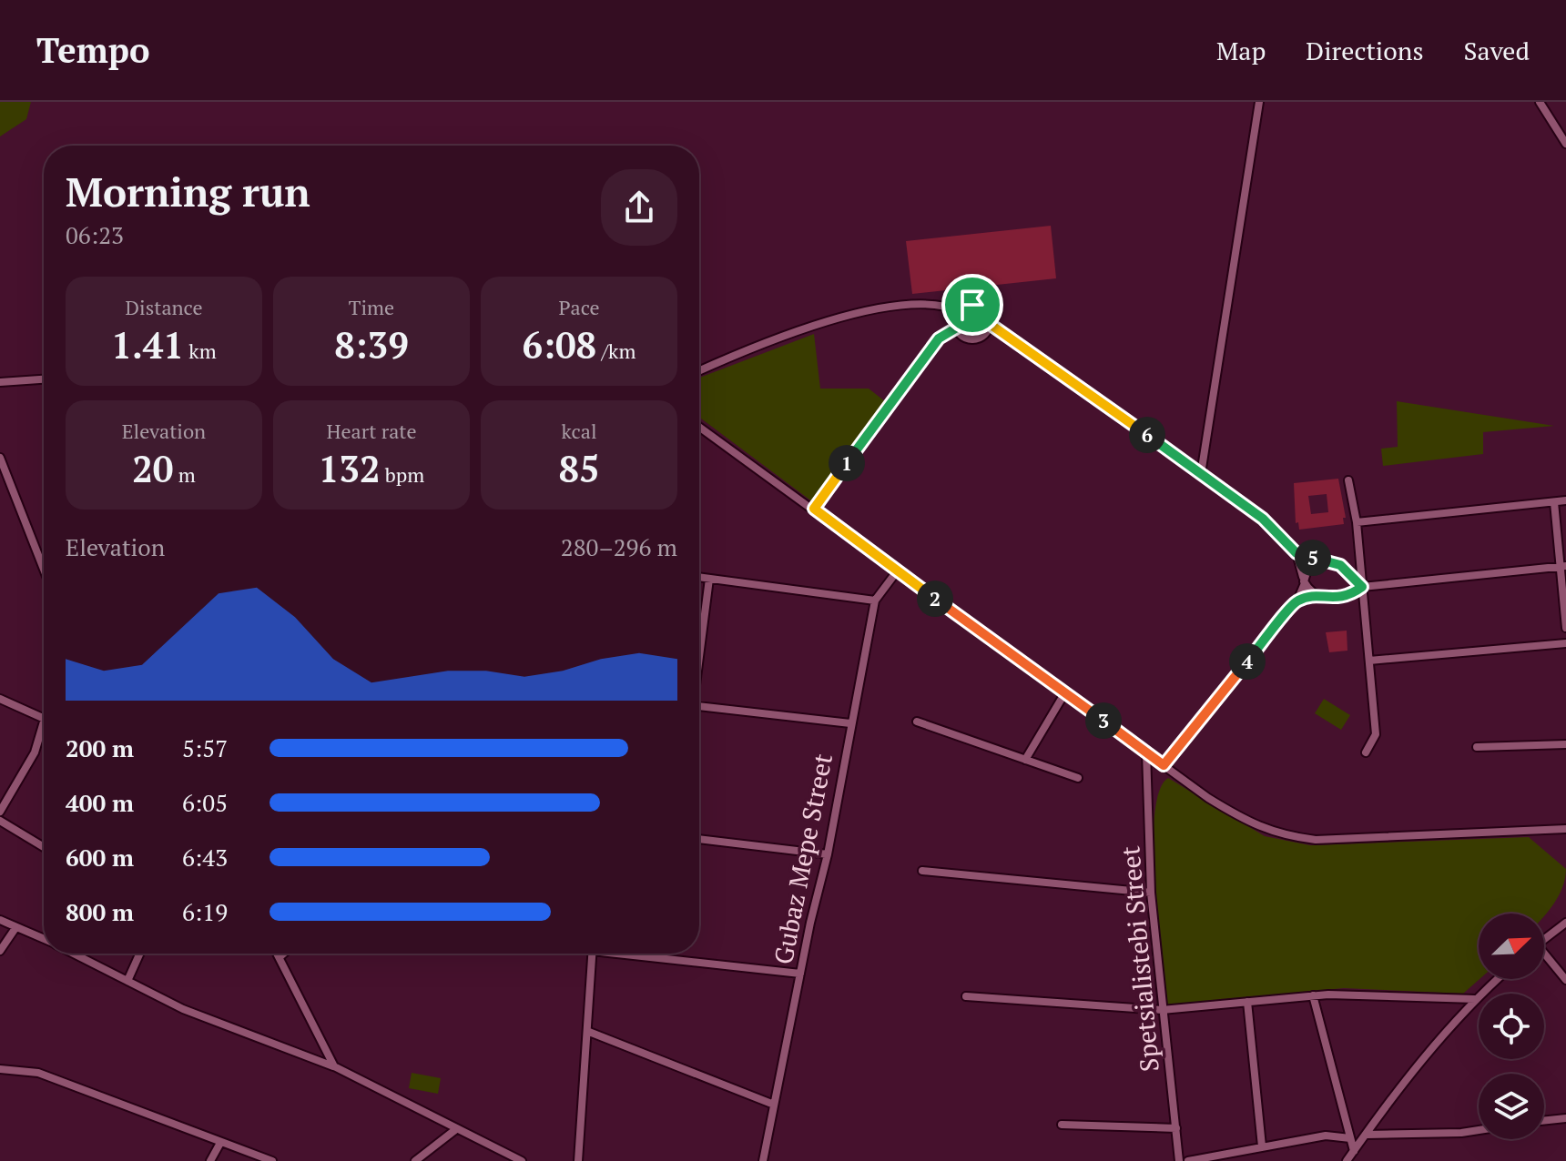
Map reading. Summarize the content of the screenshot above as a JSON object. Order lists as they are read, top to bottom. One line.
{"streets":{"street":["Gubaz Mepe Street","Spetsialistebi Street"]},"north":"top right","page":{"header":"Tempo","nav":["Map","Directions","Saved"],"heading":["Morning run","06:23"],"stats":[["Distance","1.41 km"],["Time","8:39"],["Pace","6:08 /km"],["Elevation","20 m"],["Heart rate","132 bpm"],["kcal","85"]],"pins":["6","1","5","2","4","3"],"chart":["Elevation","280–296 m"],"list":[{"name":"200 m","note":"5:57"},{"name":"400 m","note":"6:05"},{"name":"600 m","note":"6:43"},{"name":"800 m","note":"6:19"}]}}
